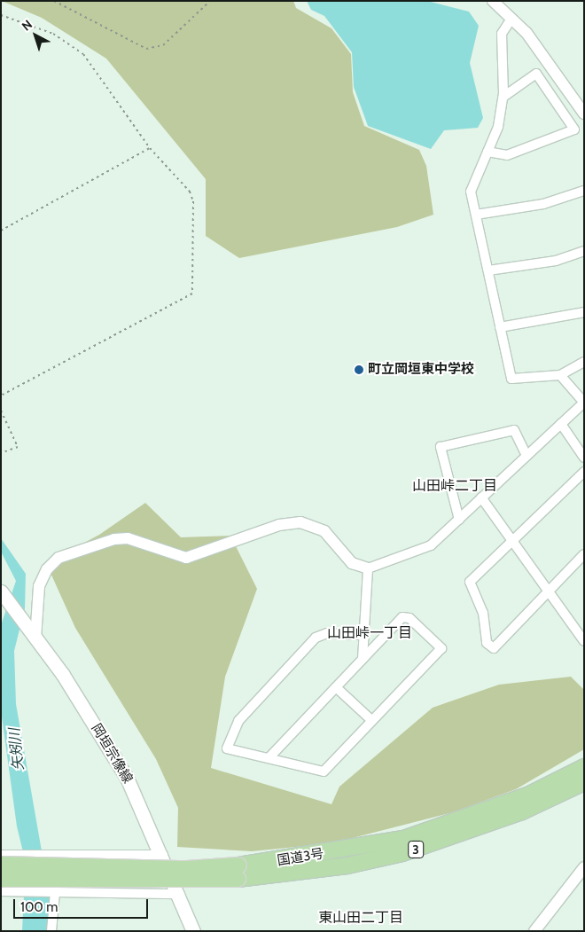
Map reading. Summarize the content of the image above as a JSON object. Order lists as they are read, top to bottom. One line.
{"streets":{"highway":["3","国道3号"],"main road":["岡垣宗像線"]},"districts":["山田峠二丁目","山田峠一丁目","東山田二丁目"],"water":["矢矧川"],"places":["町立岡垣東中学校"],"scale_bar":"100 m","north":"top left"}
